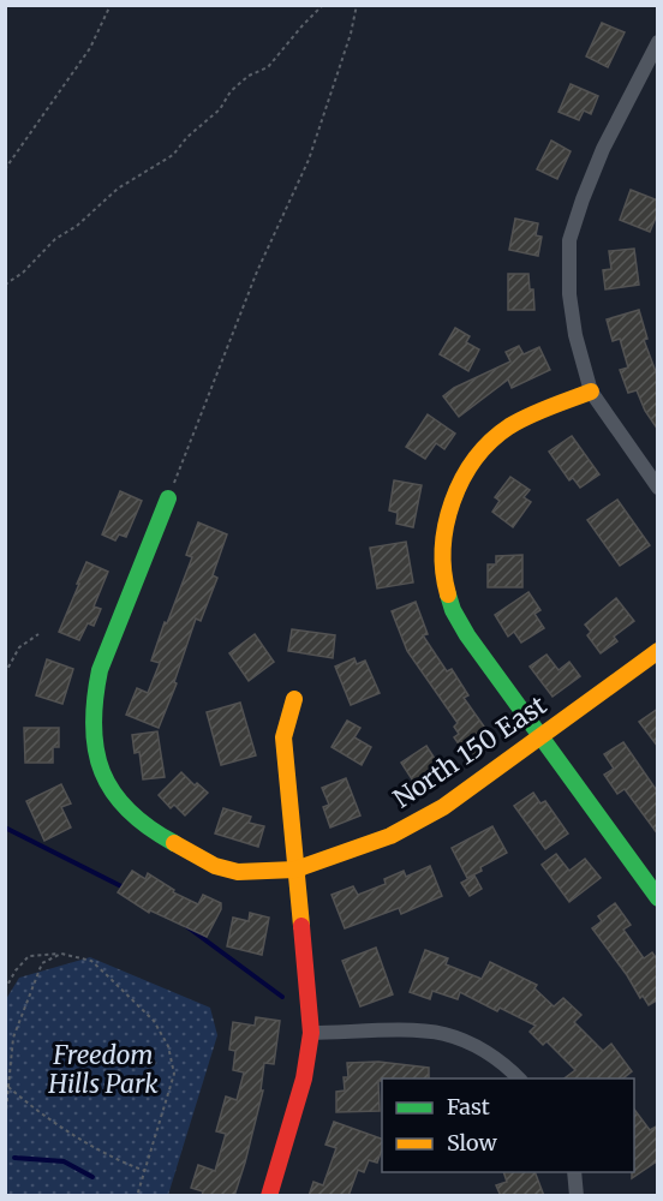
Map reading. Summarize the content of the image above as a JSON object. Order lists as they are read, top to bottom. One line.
{"streets":{"street":["North 150 East"]},"parks":["Freedom Hills Park"],"legend":["Fast","Slow"]}
